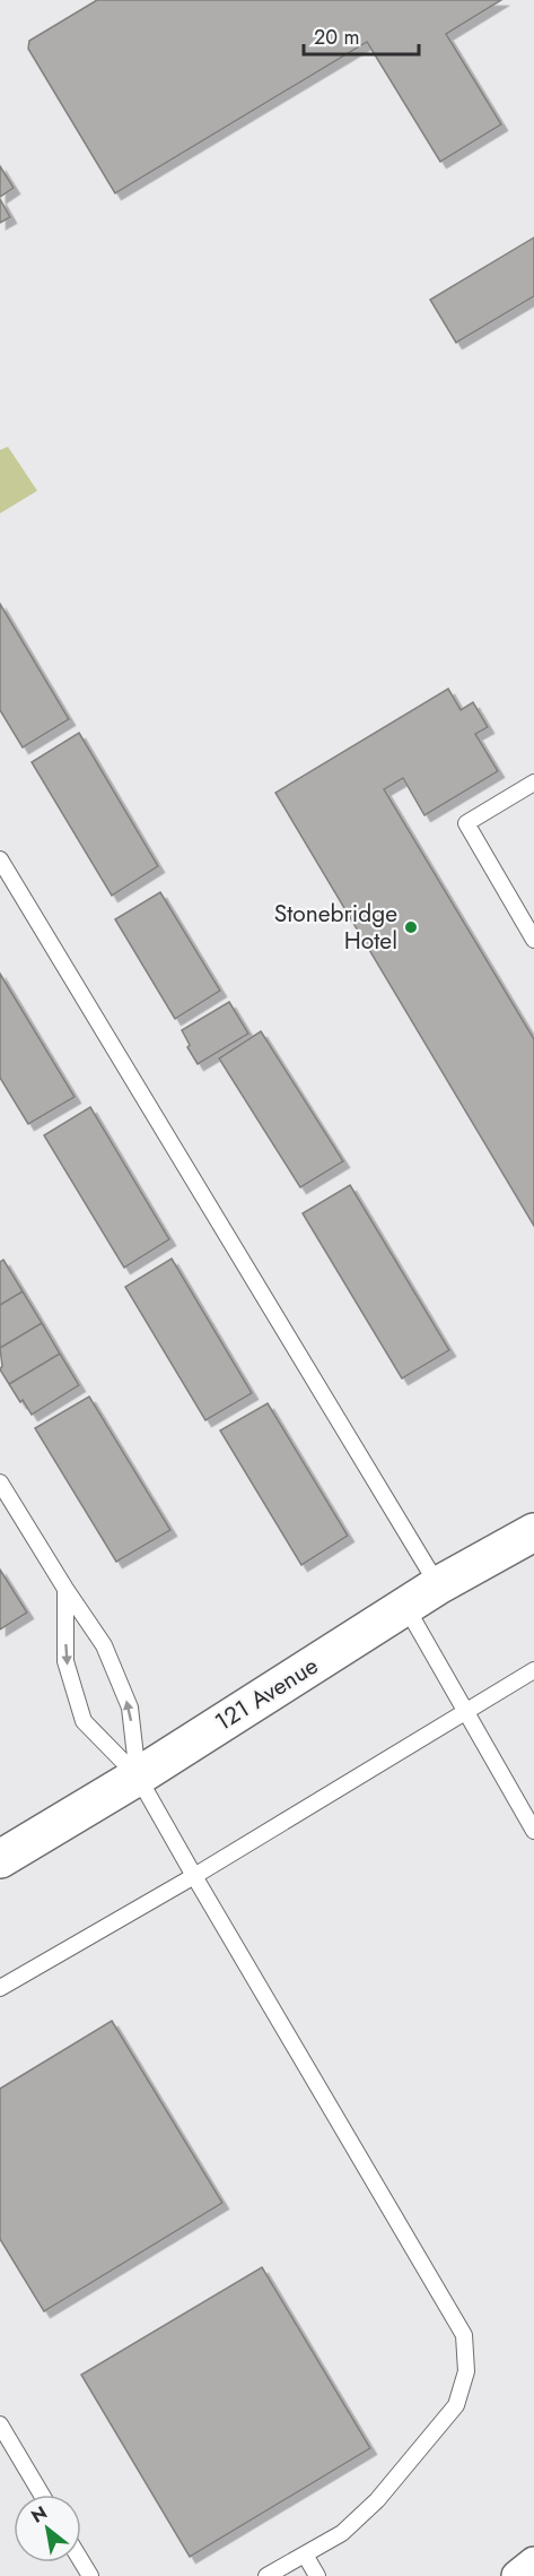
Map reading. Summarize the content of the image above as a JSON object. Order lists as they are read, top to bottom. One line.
{"streets":{"street":["121 Avenue"]},"places":["Stonebridge Hotel"],"scale_bar":"20 m","north":"top left"}
